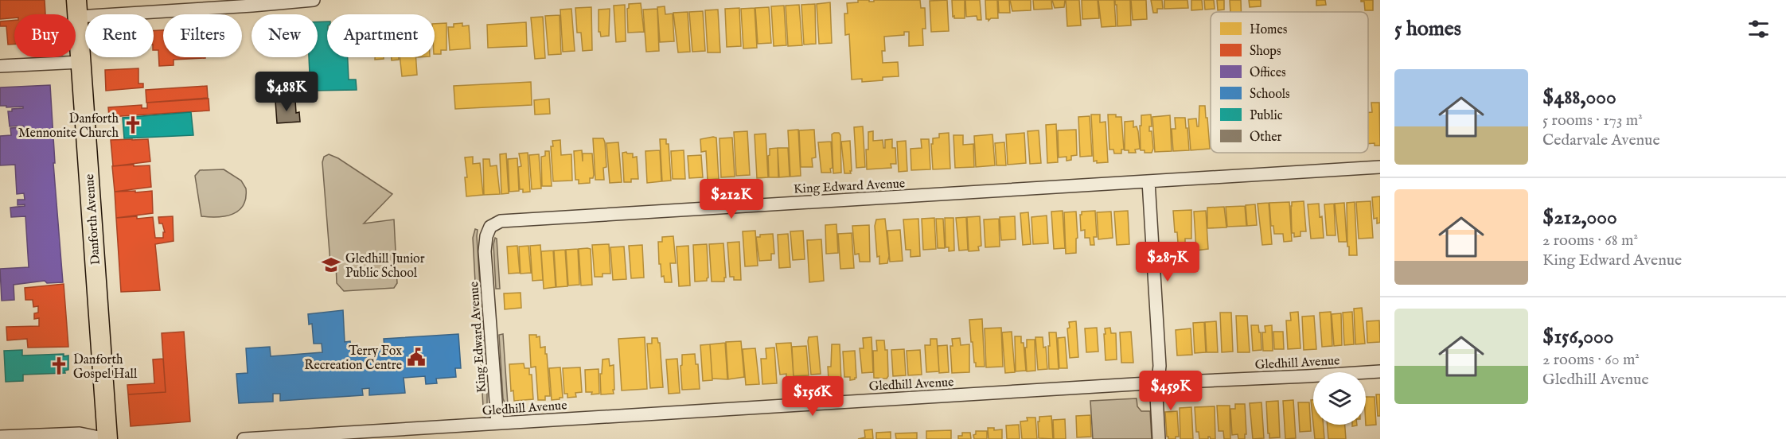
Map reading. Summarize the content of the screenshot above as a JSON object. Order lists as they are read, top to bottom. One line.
{"streets":{"main road":["Danforth Avenue"],"street":["King Edward Avenue","Gledhill Avenue"]},"crossings":[["King Edward Avenue","Gledhill Avenue"]],"places":{"church":["Danforth Mennonite Church","Danforth Gospel Hall"],"school or university":["Gledhill Junior Public School"],"public building":["Terry Fox Recreation Centre"]},"legend":["Homes","Shops","Offices","Schools","Public","Other"],"page":{"heading":"5 homes","chip":["Buy","Rent","Filters","New","Apartment"],"list":[{"name":"$488,000","note":"5 rooms · 173 m² · Cedarvale Avenue"},{"name":"$212,000","note":"2 rooms · 68 m² · King Edward Avenue"},{"name":"$156,000","note":"2 rooms · 60 m² · Gledhill Avenue"}],"price":["$488K","$212K","$287K","$459K","$156K"]}}
